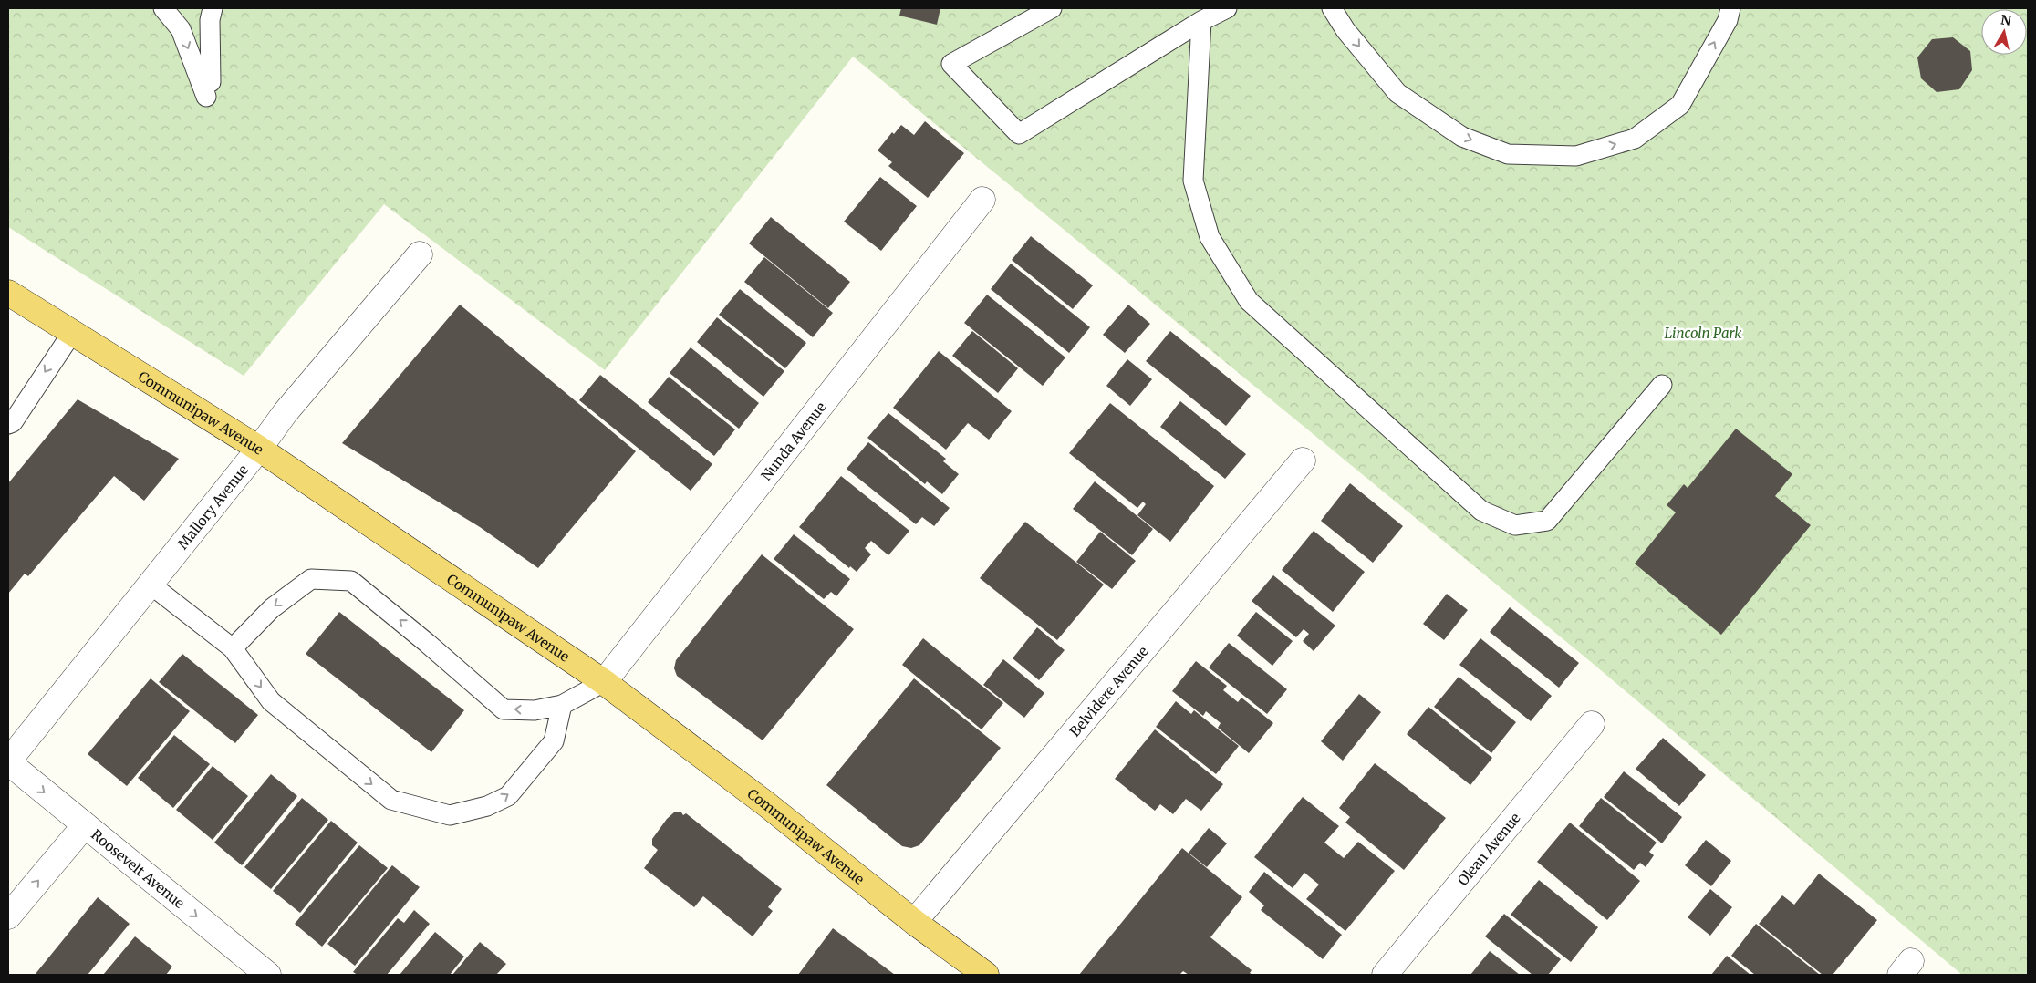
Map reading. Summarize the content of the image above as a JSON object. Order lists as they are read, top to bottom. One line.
{"streets":{"main road":["Communipaw Avenue"],"street":["Nunda Avenue","Mallory Avenue","Belvidere Avenue","Olean Avenue","Roosevelt Avenue"]},"crossings":[["Communipaw Avenue","Nunda Avenue"],["Communipaw Avenue","Mallory Avenue"],["Communipaw Avenue","Belvidere Avenue"],["Mallory Avenue","Roosevelt Avenue"]],"one_way":["Roosevelt Avenue"],"parks":["Lincoln Park"],"north":"top"}
